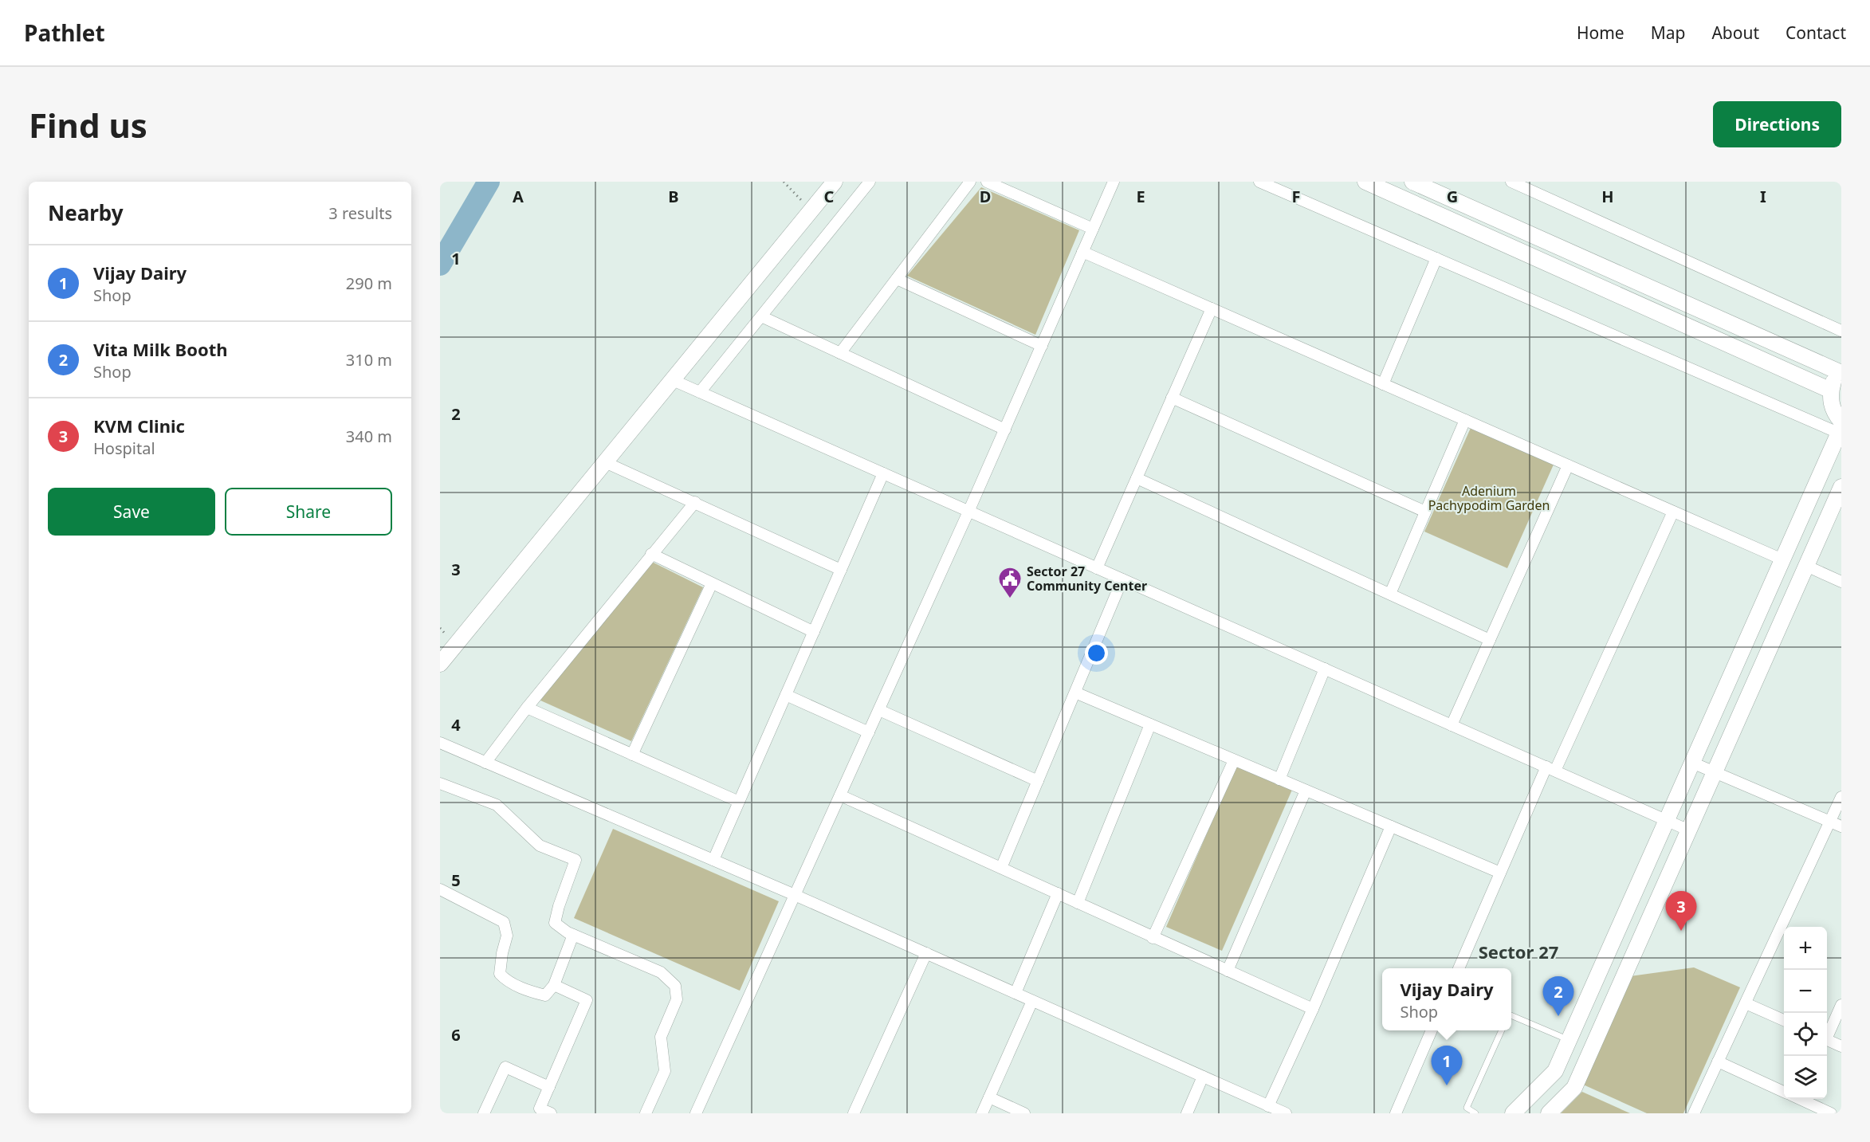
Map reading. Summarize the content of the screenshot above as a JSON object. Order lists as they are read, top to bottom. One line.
{"districts":["Sector 27"],"parks":["Adenium Pachypodim Garden"],"places":{"public building":["Sector 27 Community Center"]},"page":{"header":"Pathlet","nav":["Home","Map","About","Contact"],"buttons":["Directions",["Save","Share"]],"title":"Find us","heading":["Nearby","3 results"],"list":[{"mark":"1","name":"Vijay Dairy","note":"Shop","value":"290 m"},{"mark":"2","name":"Vita Milk Booth","note":"Shop","value":"310 m"},{"mark":"3","name":"KVM Clinic","note":"Hospital","value":"340 m"}],"pins":["3","2","1"],"map_buttons":["+","−"],"popup":["Vijay Dairy","Shop"]},"grid":{"columns":["A","B","C","D","E","F","G","H","I"],"rows":["1","2","3","4","5","6"]}}
